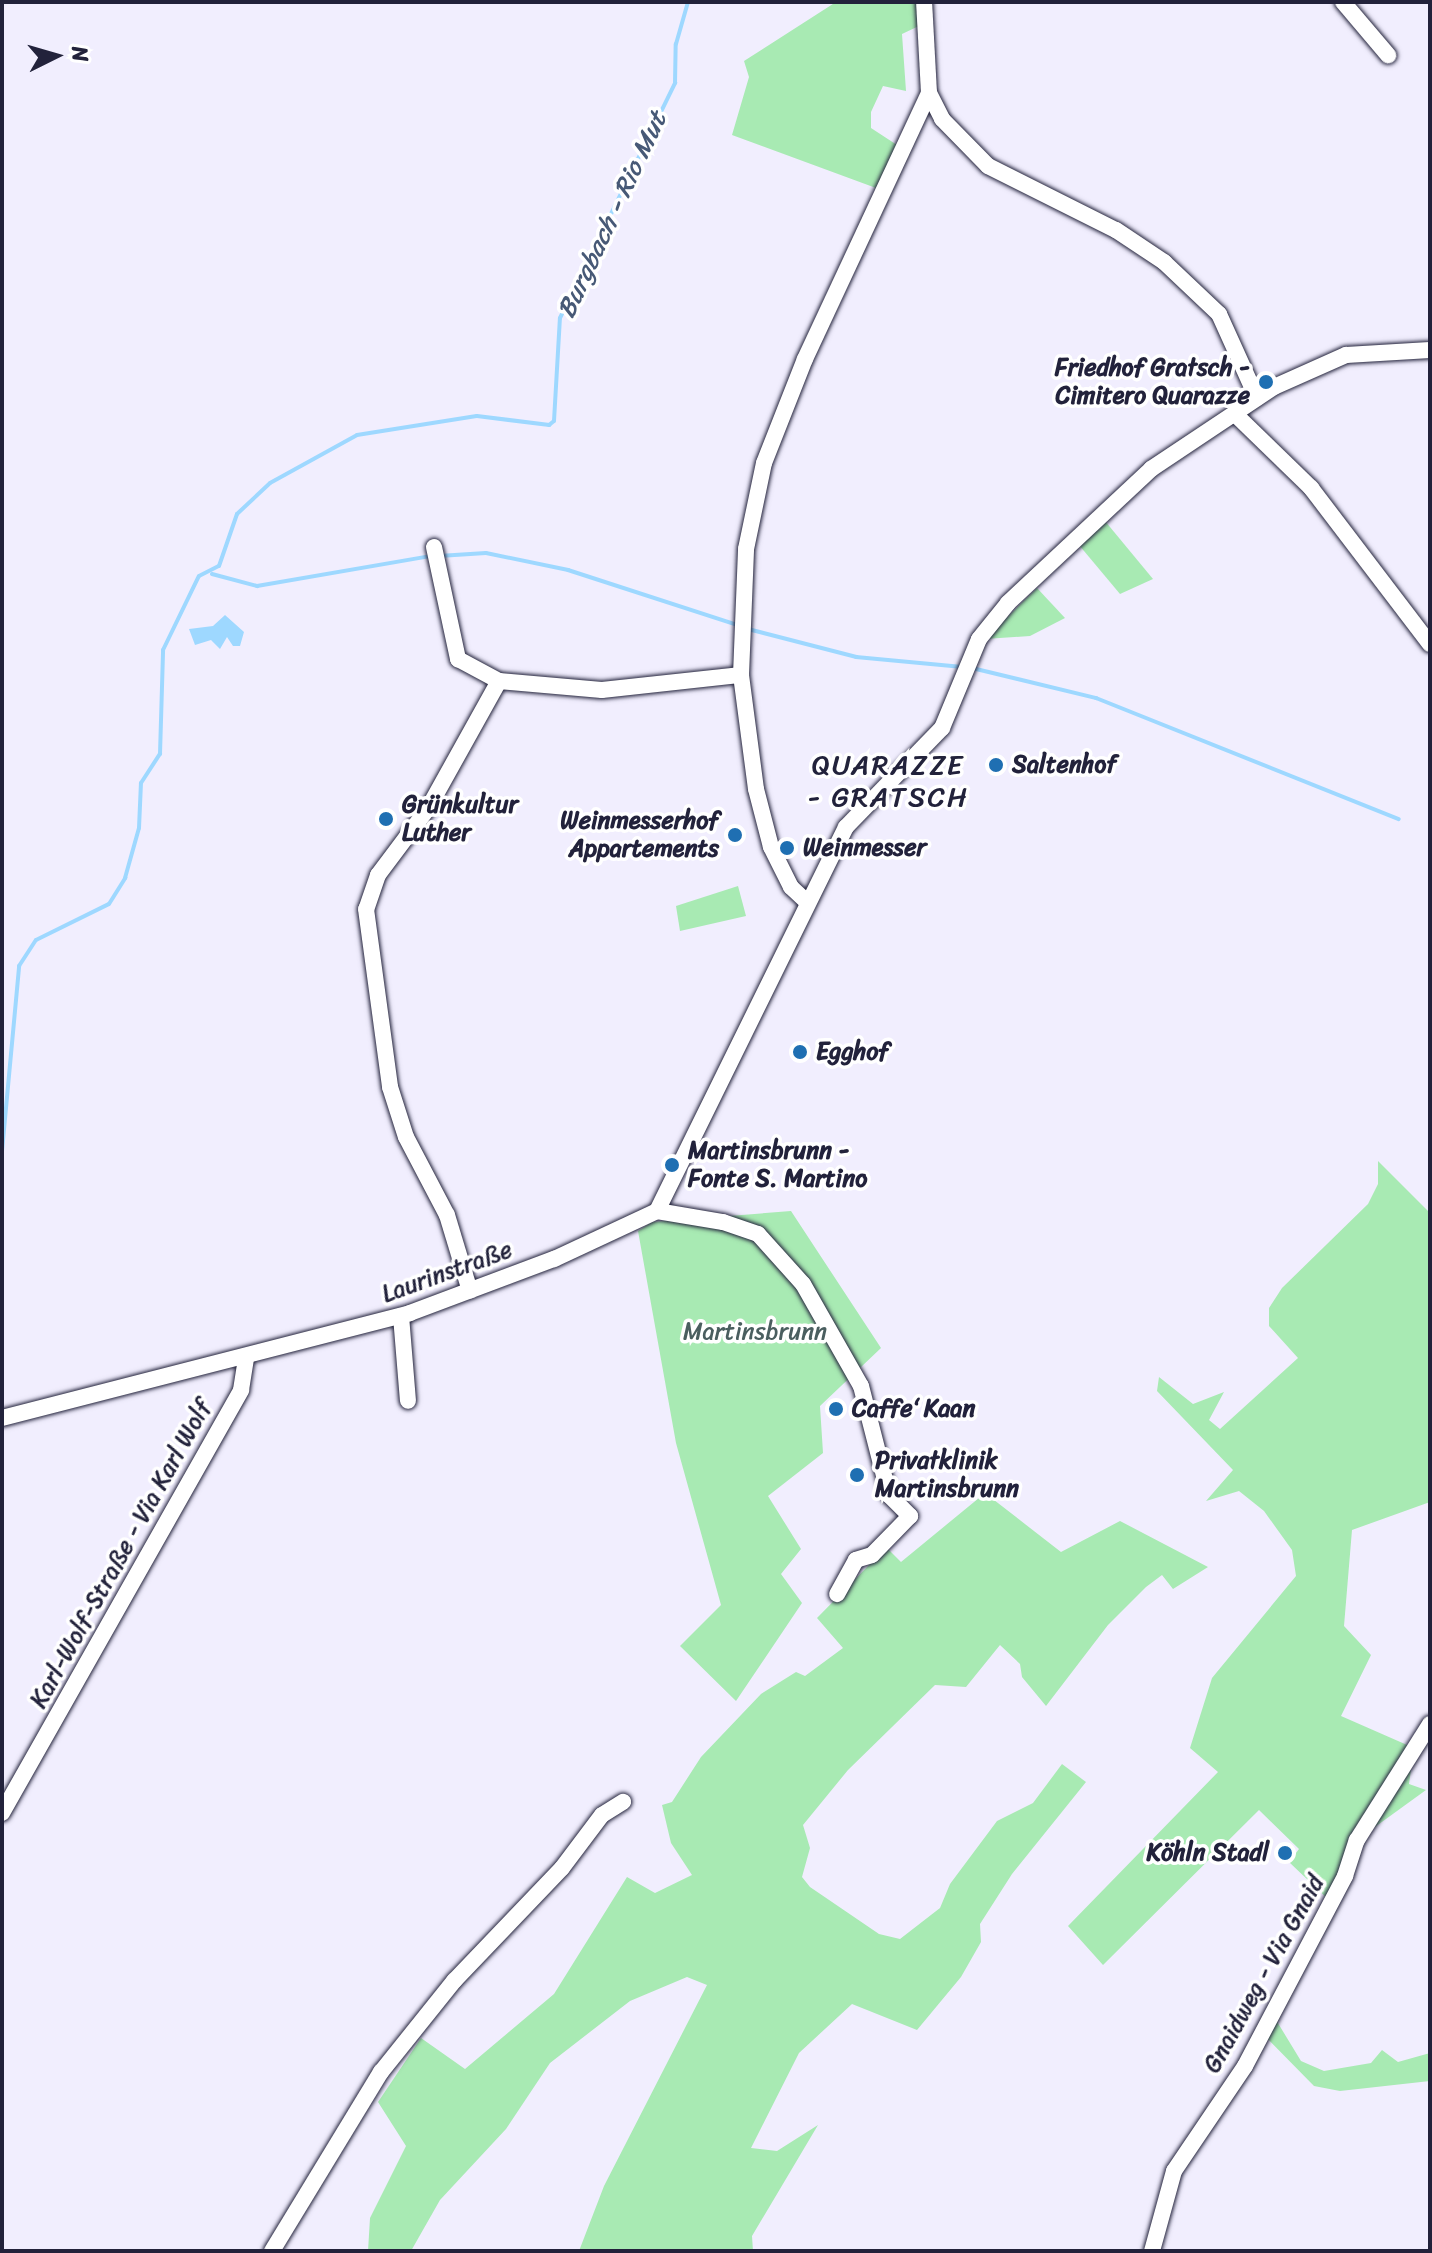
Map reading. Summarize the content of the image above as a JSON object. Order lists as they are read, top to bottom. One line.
{"streets":{"street":["Laurinstraße","Karl-Wolf-Straße - Via Karl Wolf","Gnaidweg - Via Gnaid"]},"crossings":[["Laurinstraße","Karl-Wolf-Straße - Via Karl Wolf"]],"districts":["QUARAZZE - GRATSCH"],"water":["Burgbach - Rio Mut"],"parks":["Martinsbrunn"],"places":["Friedhof Gratsch - Cimitero Quarazze","Saltenhof","Grünkultur Luther","Weinmesserhof Appartements","Weinmesser","Egghof","Martinsbrunn - Fonte S. Martino","Caffe‘ Kaan","Privatklinik Martinsbrunn","Köhln Stadl"],"north":"right"}
